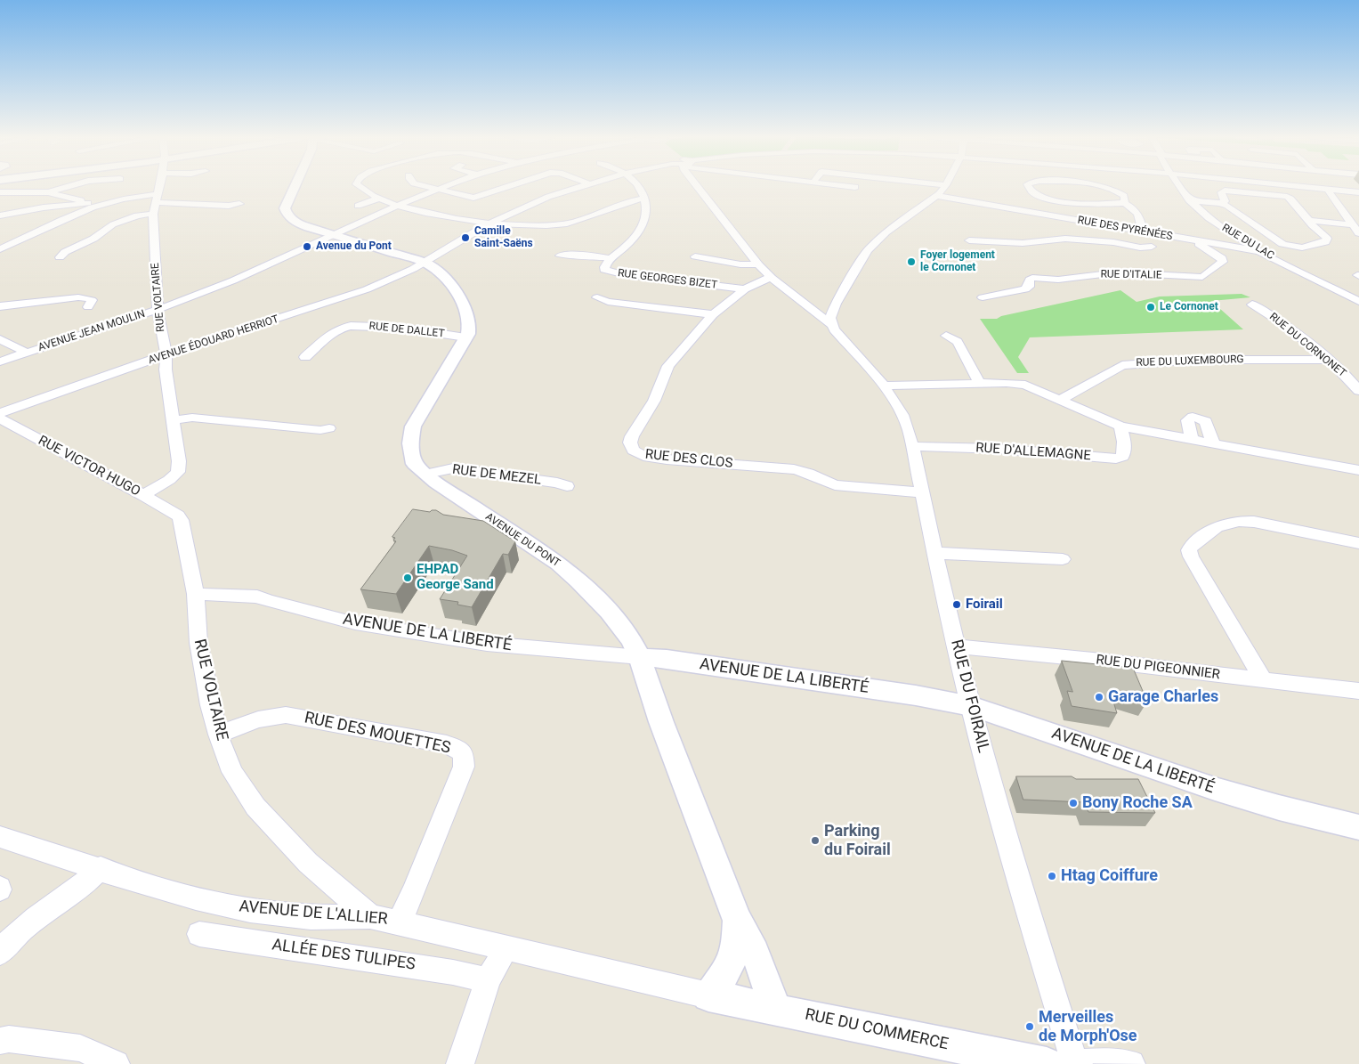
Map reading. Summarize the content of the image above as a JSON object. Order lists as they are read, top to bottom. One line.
{"streets":{"street":["RUE DES PYRÉNÉES","RUE DU LAC","RUE D'ITALIE","RUE GEORGES BIZET","RUE VOLTAIRE","RUE DE DALLET","AVENUE JEAN MOULIN","AVENUE ÉDOUARD HERRIOT","RUE DU CORNONET","RUE DU LUXEMBOURG","RUE D'ALLEMAGNE","RUE DES CLOS","RUE VICTOR HUGO","RUE DE MEZEL","AVENUE DU PONT","AVENUE DE LA LIBERTÉ","RUE DU PIGEONNIER","RUE DU FOIRAIL","RUE DES MOUETTES","AVENUE DE L'ALLIER","ALLÉE DES TULIPES","RUE DU COMMERCE"]},"crossings":[["RUE DES PYRÉNÉES","RUE DU LAC"],["RUE DES PYRÉNÉES","RUE D'ITALIE"],["RUE GEORGES BIZET","RUE DES CLOS"],["RUE VOLTAIRE","AVENUE JEAN MOULIN"],["RUE VOLTAIRE","AVENUE ÉDOUARD HERRIOT"],["RUE VOLTAIRE","RUE VICTOR HUGO"],["RUE VOLTAIRE","AVENUE DE LA LIBERTÉ"],["RUE VOLTAIRE","RUE DES MOUETTES"],["RUE VOLTAIRE","AVENUE DE L'ALLIER"],["RUE DE DALLET","AVENUE DU PONT"],["AVENUE JEAN MOULIN","AVENUE DU PONT"],["AVENUE ÉDOUARD HERRIOT","AVENUE DU PONT"],["RUE DU CORNONET","RUE DU LUXEMBOURG"],["RUE D'ALLEMAGNE","RUE DU FOIRAIL"],["RUE DES CLOS","RUE DU FOIRAIL"],["RUE DE MEZEL","AVENUE DU PONT"],["AVENUE DU PONT","AVENUE DE LA LIBERTÉ"],["AVENUE DE LA LIBERTÉ","RUE DU FOIRAIL"],["RUE DU PIGEONNIER","RUE DU FOIRAIL"],["RUE DU FOIRAIL","RUE DU COMMERCE"],["RUE DES MOUETTES","AVENUE DE L'ALLIER"],["AVENUE DE L'ALLIER","RUE DU COMMERCE"]],"places":["Camille Saint-Saëns","Avenue du Pont","Foyer logement le Cornonet","Le Cornonet","EHPAD George Sand","Foirail","Garage Charles","Bony Roche SA","Parking du Foirail","Htag Coiffure","Merveilles de Morph'Ose"]}
